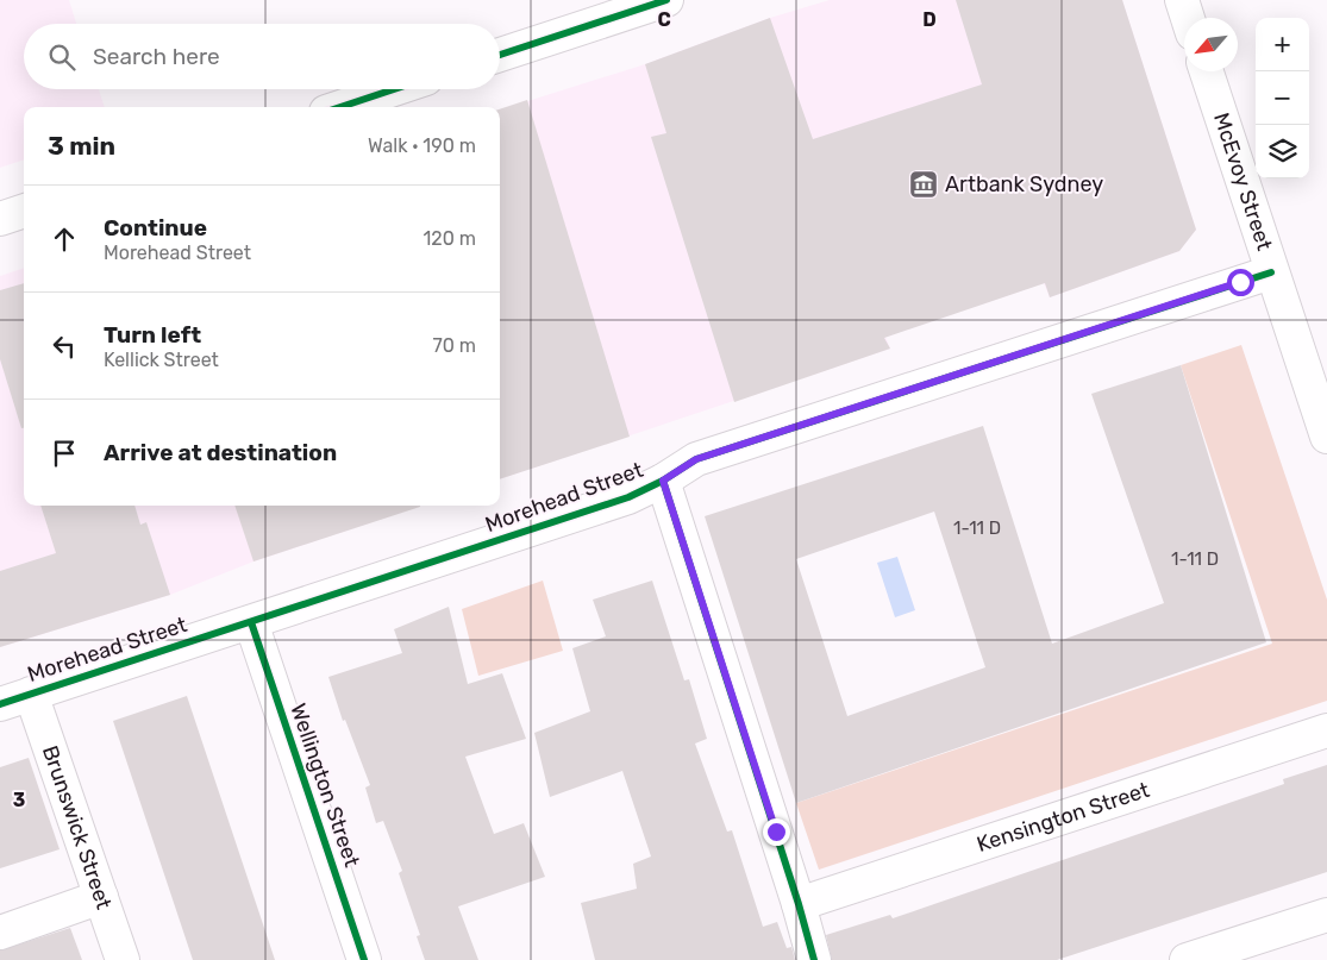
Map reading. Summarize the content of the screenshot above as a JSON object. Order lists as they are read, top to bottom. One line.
{"streets":{"street":["McEvoy Street","Morehead Street","Wellington Street","Kensington Street","Brunswick Street"]},"crossings":[["McEvoy Street","Morehead Street"],["Morehead Street","Wellington Street"],["Morehead Street","Brunswick Street"]],"places":{"museum":["Artbank Sydney"]},"house_numbers":["1-11 D","1-11 D"],"north":"bottom left","page":{"map_buttons":["+","−"],"search":"Search here","heading":["3 min","Walk · 190 m"],"list":[["Continue","Morehead Street","120 m"],["Turn left","Kellick Street","70 m"],"Arrive at destination"]},"grid":{"columns":["C","D"],"rows":["3"]}}
